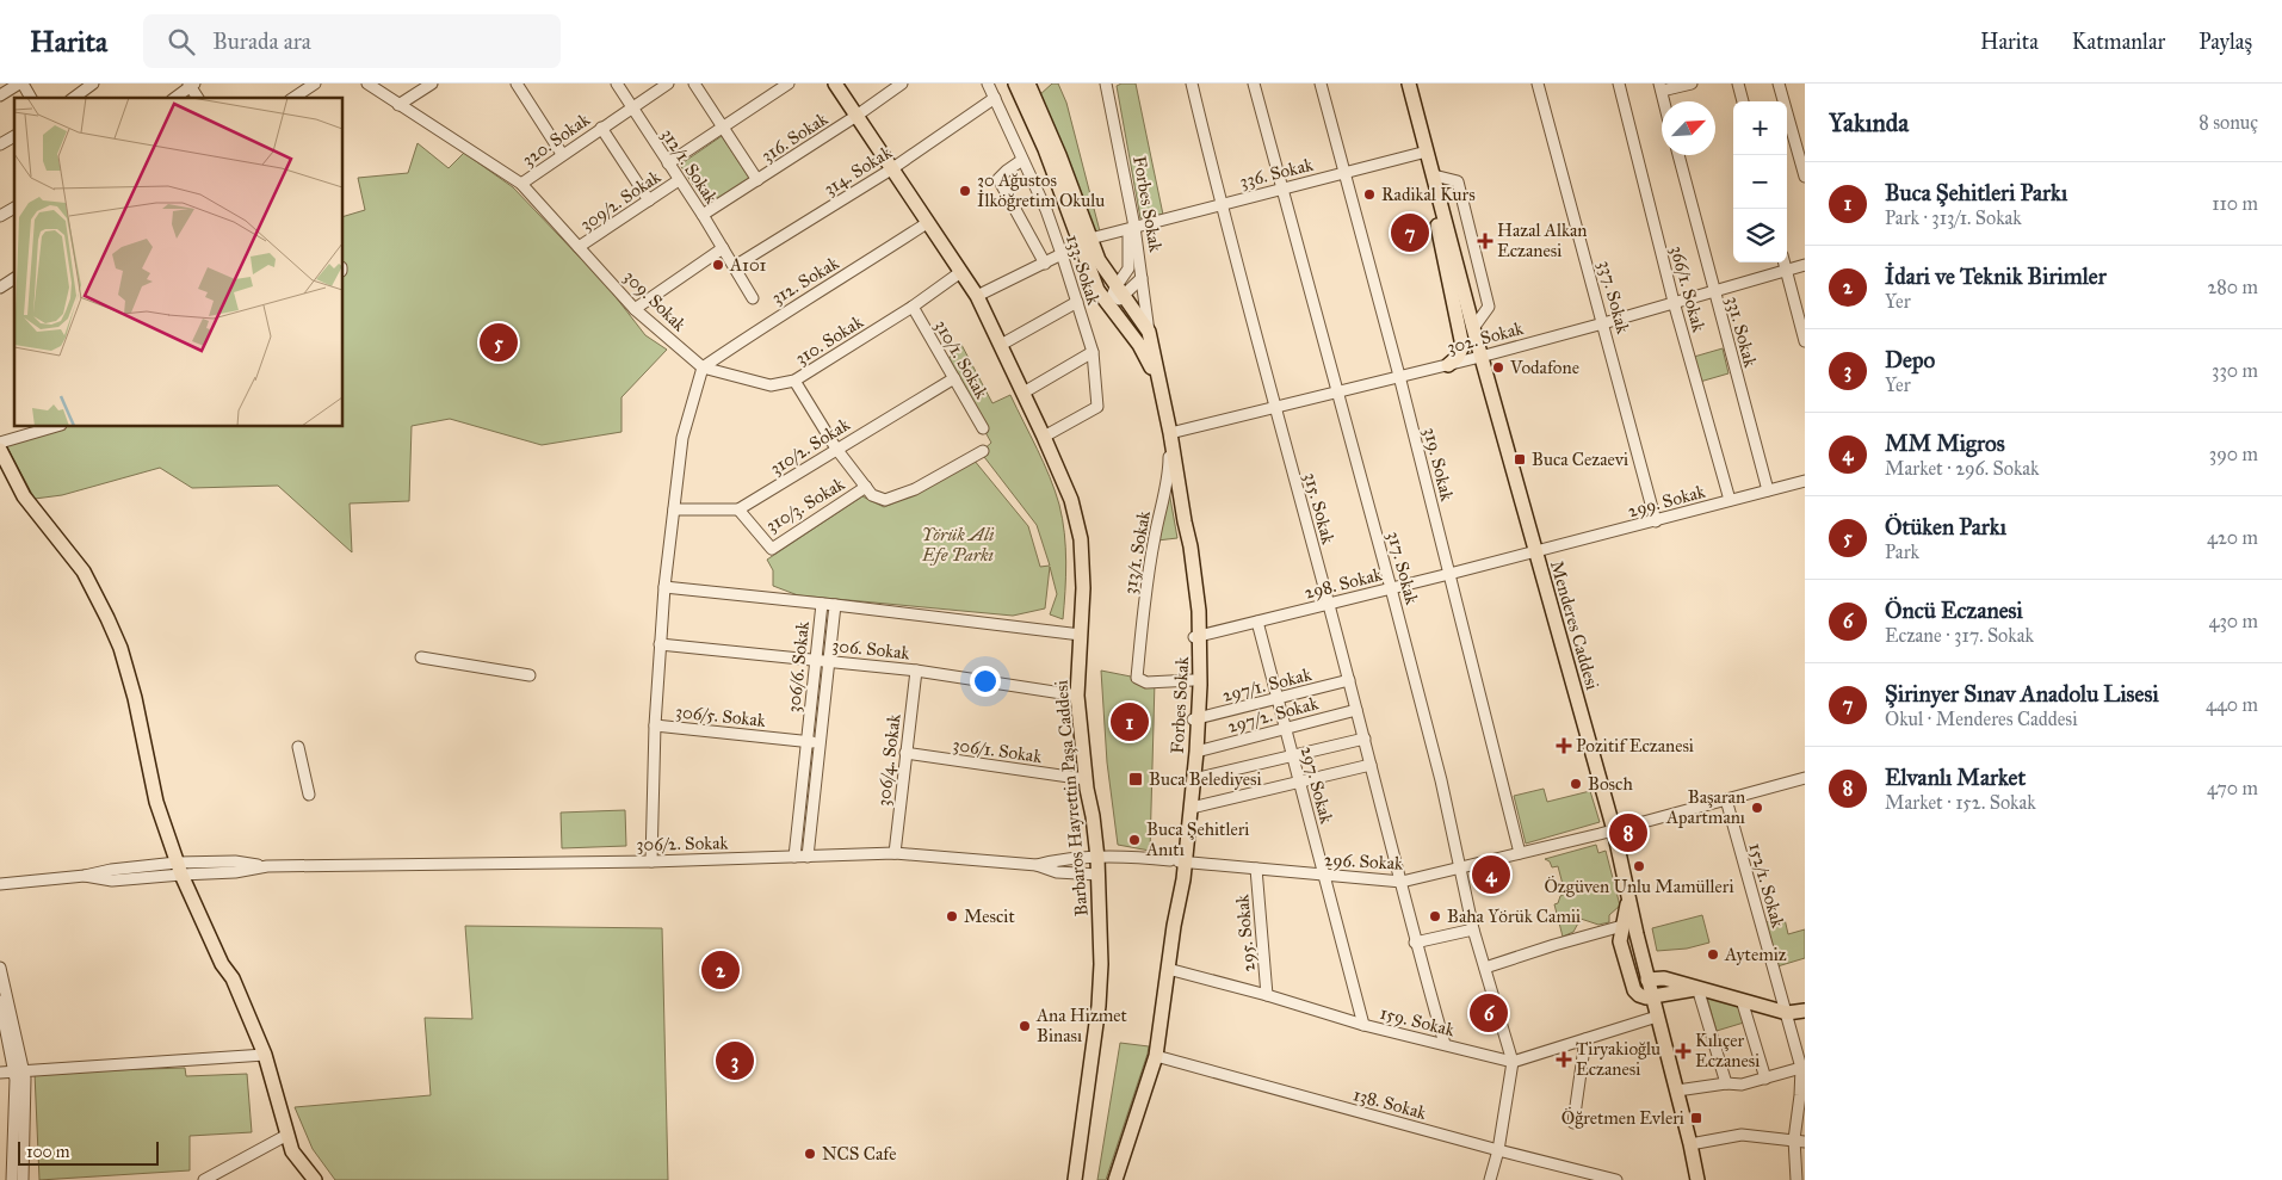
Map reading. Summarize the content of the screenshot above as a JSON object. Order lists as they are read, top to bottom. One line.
{"streets":{"main road":["Forbes Sokak","Menderes Caddesi","Barbaros Hayrettin Paşa Caddesi"],"street":["316. Sokak","320. Sokak","312/1. Sokak","314. Sokak","336. Sokak","309/2. Sokak","133. Sokak","312. Sokak","366/1. Sokak","337. Sokak","309. Sokak","331. Sokak","302. Sokak","310. Sokak","310/1. Sokak","310/2. Sokak","319. Sokak","299. Sokak","310/3. Sokak","315. Sokak","313/1. Sokak","317. Sokak","298. Sokak","306. Sokak","306/6. Sokak","297/1. Sokak","297/2. Sokak","306/5. Sokak","306/1. Sokak","306/4. Sokak","297. Sokak","306/2. Sokak","296. Sokak","152/1. Sokak","295. Sokak","159. Sokak","138. Sokak"]},"crossings":[["316. Sokak","312/1. Sokak"],["316. Sokak","Barbaros Hayrettin Paşa Caddesi"],["320. Sokak","312/1. Sokak"],["320. Sokak","309. Sokak"],["312/1. Sokak","314. Sokak"],["312/1. Sokak","309/2. Sokak"],["314. Sokak","133. Sokak"],["314. Sokak","Barbaros Hayrettin Paşa Caddesi"],["336. Sokak","Forbes Sokak"],["336. Sokak","319. Sokak"],["336. Sokak","315. Sokak"],["336. Sokak","317. Sokak"],["336. Sokak","Menderes Caddesi"],["309/2. Sokak","309. Sokak"],["Forbes Sokak","302. Sokak"],["Forbes Sokak","313/1. Sokak"],["Forbes Sokak","298. Sokak"],["Forbes Sokak","297/1. Sokak"],["Forbes Sokak","297/2. Sokak"],["Forbes Sokak","296. Sokak"],["Forbes Sokak","159. Sokak"],["Forbes Sokak","138. Sokak"],["133. Sokak","Barbaros Hayrettin Paşa Caddesi"],["312. Sokak","309. Sokak"],["312. Sokak","310. Sokak"],["312. Sokak","Barbaros Hayrettin Paşa Caddesi"],["366/1. Sokak","302. Sokak"],["366/1. Sokak","299. Sokak"],["337. Sokak","302. Sokak"],["337. Sokak","299. Sokak"],["309. Sokak","310. Sokak"],["331. Sokak","302. Sokak"],["331. Sokak","299. Sokak"],["302. Sokak","319. Sokak"],["302. Sokak","315. Sokak"],["302. Sokak","313/1. Sokak"],["302. Sokak","317. Sokak"],["302. Sokak","Menderes Caddesi"],["310. Sokak","310/1. Sokak"],["310. Sokak","310/3. Sokak"],["310. Sokak","Barbaros Hayrettin Paşa Caddesi"],["310/1. Sokak","310/2. Sokak"],["310/2. Sokak","310/3. Sokak"],["319. Sokak","298. Sokak"],["319. Sokak","296. Sokak"],["299. Sokak","298. Sokak"],["299. Sokak","Menderes Caddesi"],["315. Sokak","298. Sokak"],["315. Sokak","297/1. Sokak"],["315. Sokak","297/2. Sokak"],["315. Sokak","296. Sokak"],["315. Sokak","159. Sokak"],["317. Sokak","298. Sokak"],["317. Sokak","296. Sokak"],["317. Sokak","159. Sokak"],["298. Sokak","Menderes Caddesi"],["298. Sokak","297. Sokak"],["Menderes Caddesi","296. Sokak"],["306. Sokak","306/6. Sokak"],["306. Sokak","306/4. Sokak"],["306. Sokak","Barbaros Hayrettin Paşa Caddesi"],["306/6. Sokak","306/5. Sokak"],["306/6. Sokak","306/2. Sokak"],["297/1. Sokak","297. Sokak"],["297/2. Sokak","297. Sokak"],["306/1. Sokak","306/4. Sokak"],["306/1. Sokak","Barbaros Hayrettin Paşa Caddesi"],["306/4. Sokak","306/2. Sokak"],["297. Sokak","296. Sokak"],["297. Sokak","159. Sokak"],["Barbaros Hayrettin Paşa Caddesi","306/2. Sokak"],["Barbaros Hayrettin Paşa Caddesi","296. Sokak"],["306/2. Sokak","296. Sokak"],["296. Sokak","152/1. Sokak"],["296. Sokak","295. Sokak"],["295. Sokak","159. Sokak"]],"parks":["Yörük Ali Efe Parkı"],"places":{"other":["30 Ağustos İlköğretim Okulu","Radikal Kurs","A101","Vodafone","Bosch","Başaran Apartmanı","Buca Şehitleri Anıtı","Özgüven Unlu Mamülleri","Mescit","Baha Yörük Camii","Aytemiz","Ana Hizmet Binası","NCS Cafe"],"health":["Hazal Alkan Eczanesi","Pozitif Eczanesi","Kılıçer Eczanesi","Tiryakioğlu Eczanesi"],"transit":["Buca Cezaevi","Buca Belediyesi","Öğretmen Evleri"]},"scale_bar":"100 m","north":"top right","page":{"header":"Harita","search":"Burada ara","nav":["Harita","Katmanlar","Paylaş"],"heading":["Yakında","8 sonuç"],"map_buttons":["+","−"],"list":[{"mark":"1","name":"Buca Şehitleri Parkı","note":"Park · 313/1. Sokak","value":"110 m"},{"mark":"2","name":"İdari ve Teknik Birimler","note":"Yer","value":"280 m"},{"mark":"3","name":"Depo","note":"Yer","value":"330 m"},{"mark":"4","name":"MM Migros","note":"Market · 296. Sokak","value":"390 m"},{"mark":"5","name":"Ötüken Parkı","note":"Park","value":"420 m"},{"mark":"6","name":"Öncü Eczanesi","note":"Eczane · 317. Sokak","value":"430 m"},{"mark":"7","name":"Şirinyer Sınav Anadolu Lisesi","note":"Okul · Menderes Caddesi","value":"440 m"},{"mark":"8","name":"Elvanlı Market","note":"Market · 152. Sokak","value":"470 m"}],"pins":["7","5","1","8","4","2","6","3"],"scale":"100 m"}}
